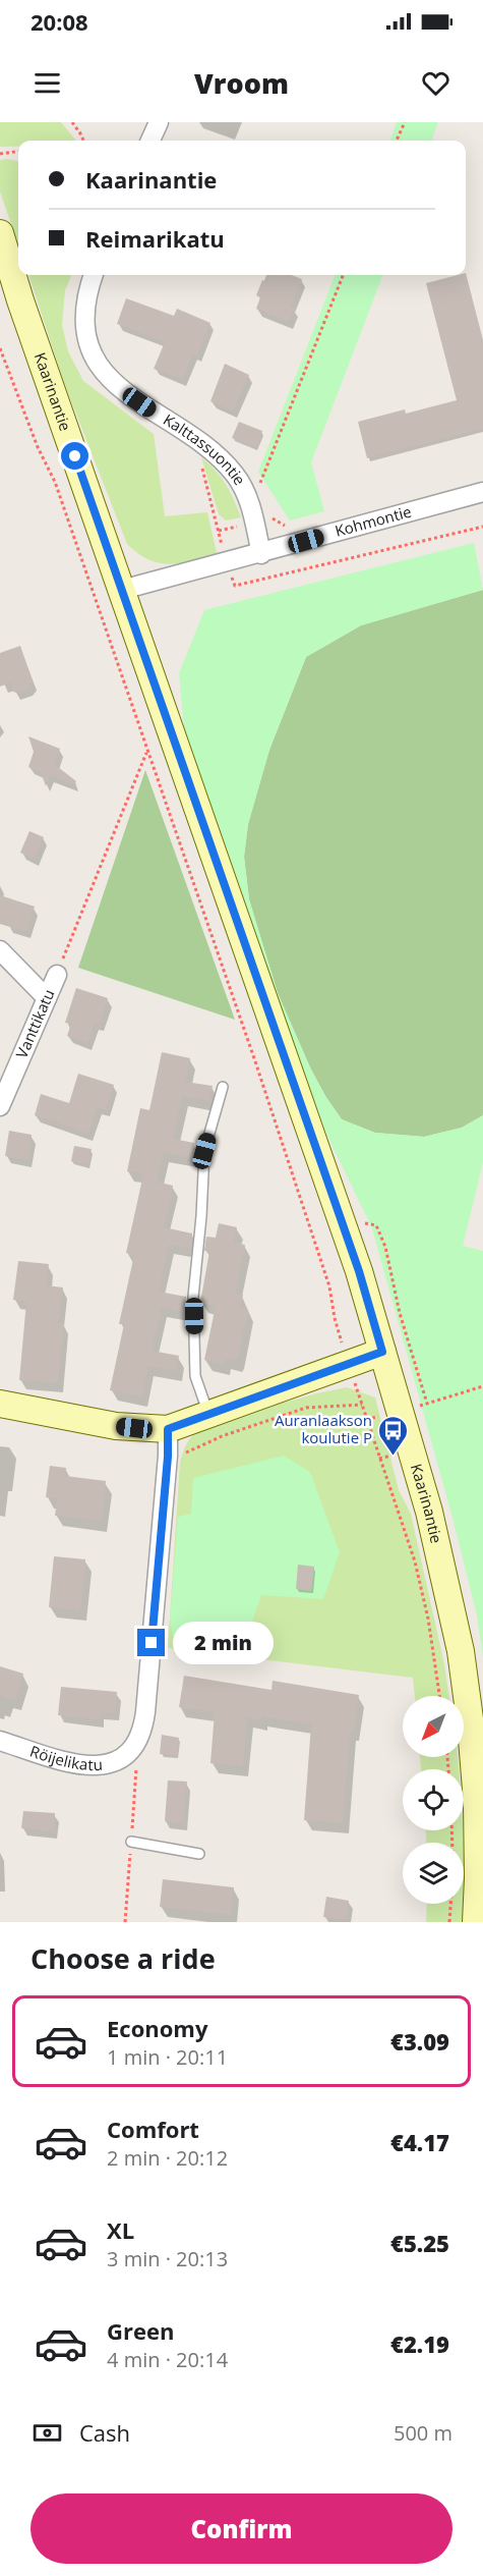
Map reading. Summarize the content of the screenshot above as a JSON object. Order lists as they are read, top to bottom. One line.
{"streets":{"main road":["Kaarinantie"],"street":["Kalttassuontie","Kohmontie","Vanttikatu","Röijelikatu"]},"crossings":[["Kaarinantie","Kohmontie"],["Kalttassuontie","Kohmontie"]],"places":{"bus stop":["Auranlaakson koulutie P"]},"north":"bottom left","page":{"status":"20:08","header":"Vroom","banner":["Kaarinantie","Reimarikatu"],"bubble":"2 min","heading":"Choose a ride","list":[{"name":"Economy","note":"1 min · 20:11","value":"€3.09"},{"name":"Comfort","note":"2 min · 20:12","value":"€4.17"},{"name":"XL","note":"3 min · 20:13","value":"€5.25"},{"name":"Green","note":"4 min · 20:14","value":"€2.19"}],"pay":["Cash","500 m"],"buttons":"Confirm"}}
